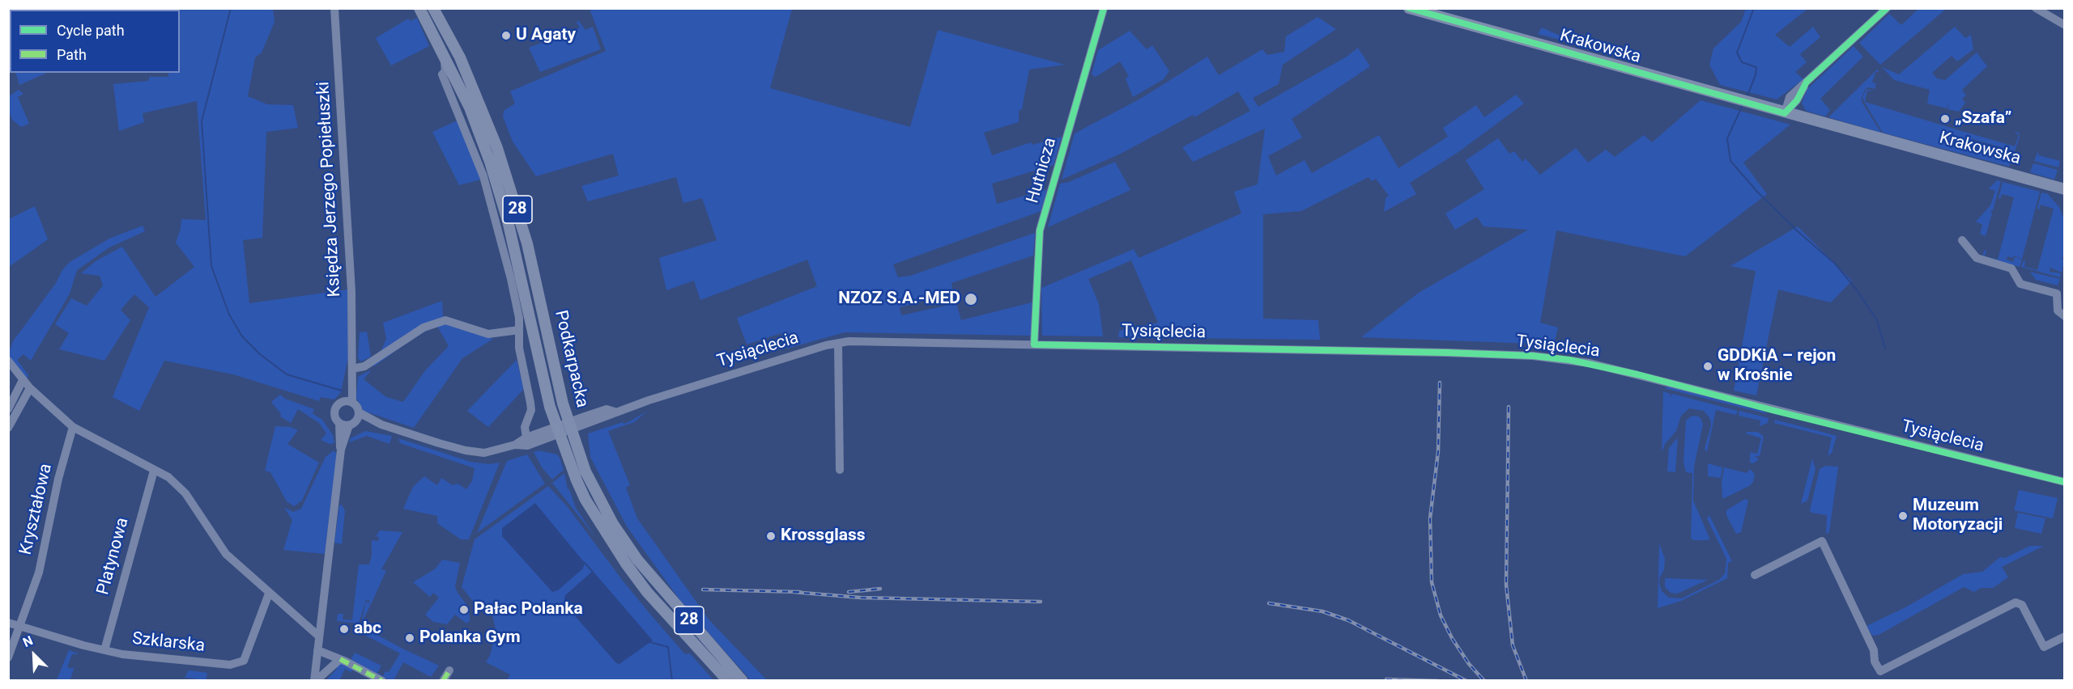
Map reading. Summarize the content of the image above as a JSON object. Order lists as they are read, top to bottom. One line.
{"streets":{"main road":["Krakowska","28","Podkarpacka"],"street":["Hutnicza","Księdza Jerzego Popiełuszki","Tysiąclecia","Kryształowa","Platynowa","Szklarska"]},"crossings":[["Hutnicza","Tysiąclecia"],["Tysiąclecia","Podkarpacka"],["Kryształowa","Szklarska"],["Platynowa","Szklarska"]],"places":["U Agaty","„Szafa”","NZOZ S.A.-MED","GDDKiA – rejon w Krośnie","Muzeum Motoryzacji","Krossglass","Pałac Polanka","abc","Polanka Gym"],"legend":["Cycle path","Path"],"north":"top left"}
